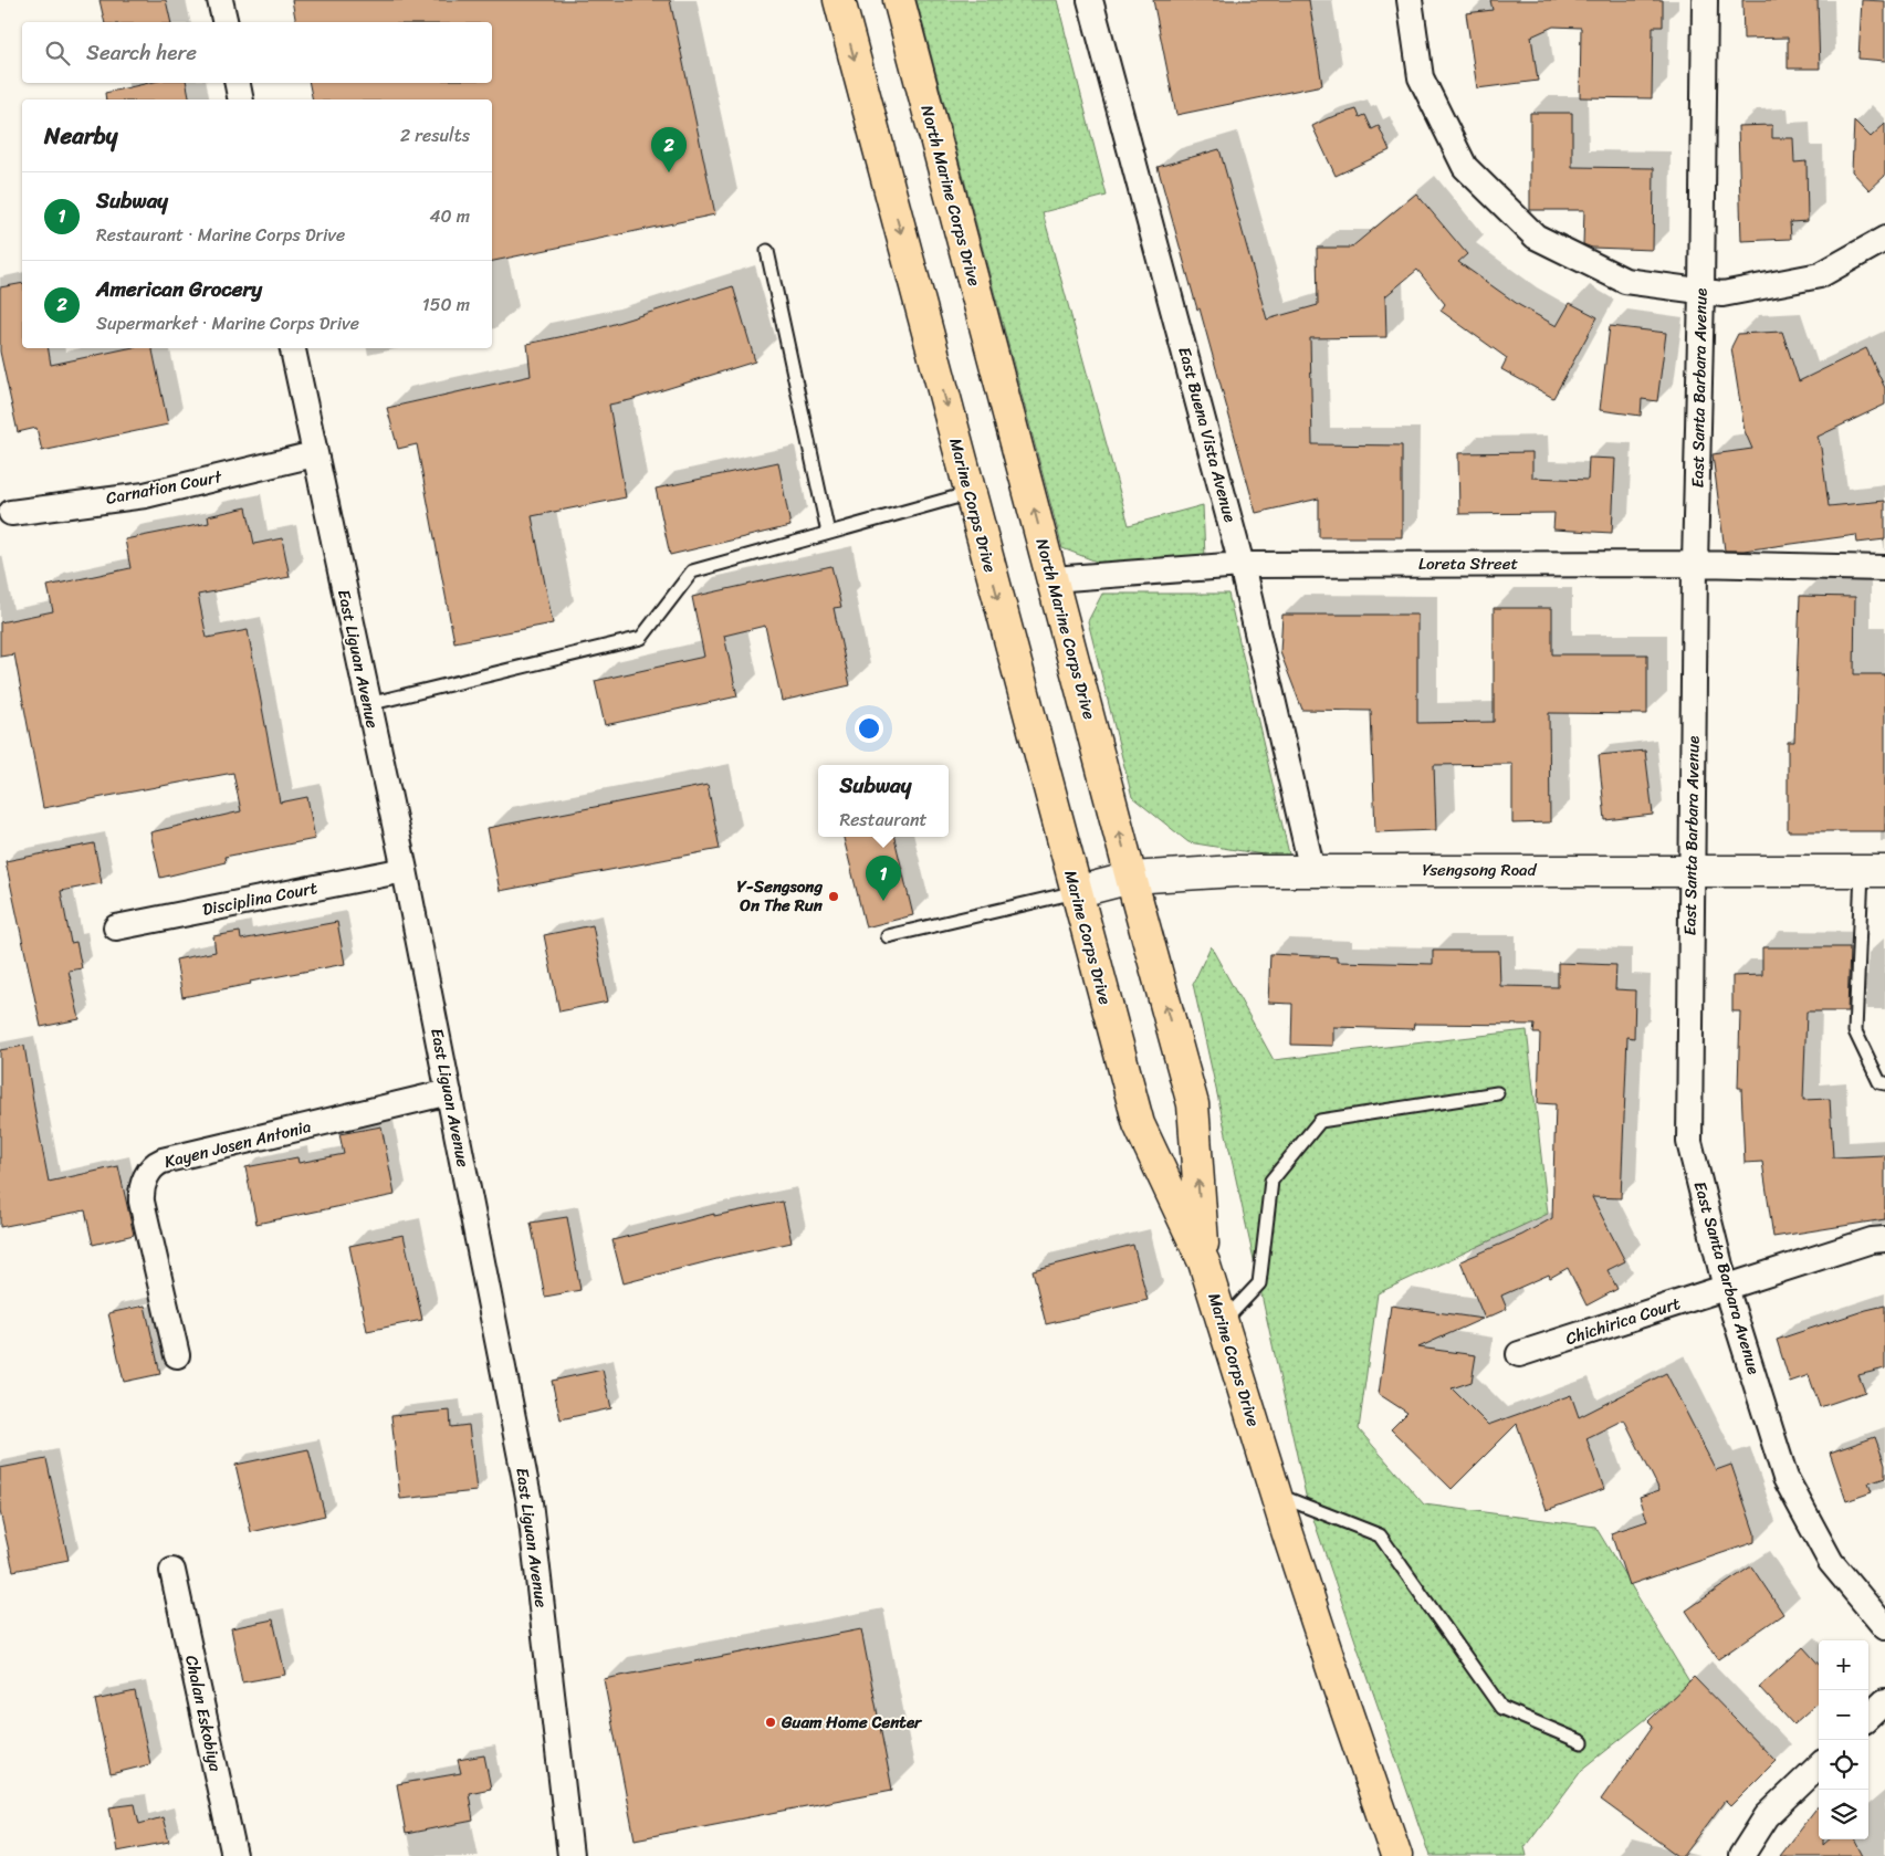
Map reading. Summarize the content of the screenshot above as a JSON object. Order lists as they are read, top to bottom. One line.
{"streets":{"main road":["North Marine Corps Drive","Marine Corps Drive","Ysengsong Road"],"street":["East Santa Barbara Avenue","East Buena Vista Avenue","Carnation Court","Loreta Street","East Liguan Avenue","Disciplina Court","Kayen Josen Antonia","Chichirica Court","Chalan Eskobiya"]},"crossings":[["North Marine Corps Drive","Marine Corps Drive"],["North Marine Corps Drive","Loreta Street"],["North Marine Corps Drive","Ysengsong Road"],["East Santa Barbara Avenue","Loreta Street"],["East Santa Barbara Avenue","Ysengsong Road"],["East Santa Barbara Avenue","Chichirica Court"],["East Buena Vista Avenue","Loreta Street"],["East Buena Vista Avenue","Ysengsong Road"],["Carnation Court","East Liguan Avenue"],["Marine Corps Drive","Ysengsong Road"],["East Liguan Avenue","Disciplina Court"],["East Liguan Avenue","Kayen Josen Antonia"]],"one_way":["North Marine Corps Drive","Marine Corps Drive"],"places":["Y-Sengsong On The Run","Guam Home Center"],"page":{"search":"Search here","heading":["Nearby","2 results"],"pins":["2","1"],"list":[{"mark":"1","name":"Subway","note":"Restaurant · Marine Corps Drive","value":"40 m"},{"mark":"2","name":"American Grocery","note":"Supermarket · Marine Corps Drive","value":"150 m"}],"popup":["Subway","Restaurant"],"map_buttons":["+","−"]}}
